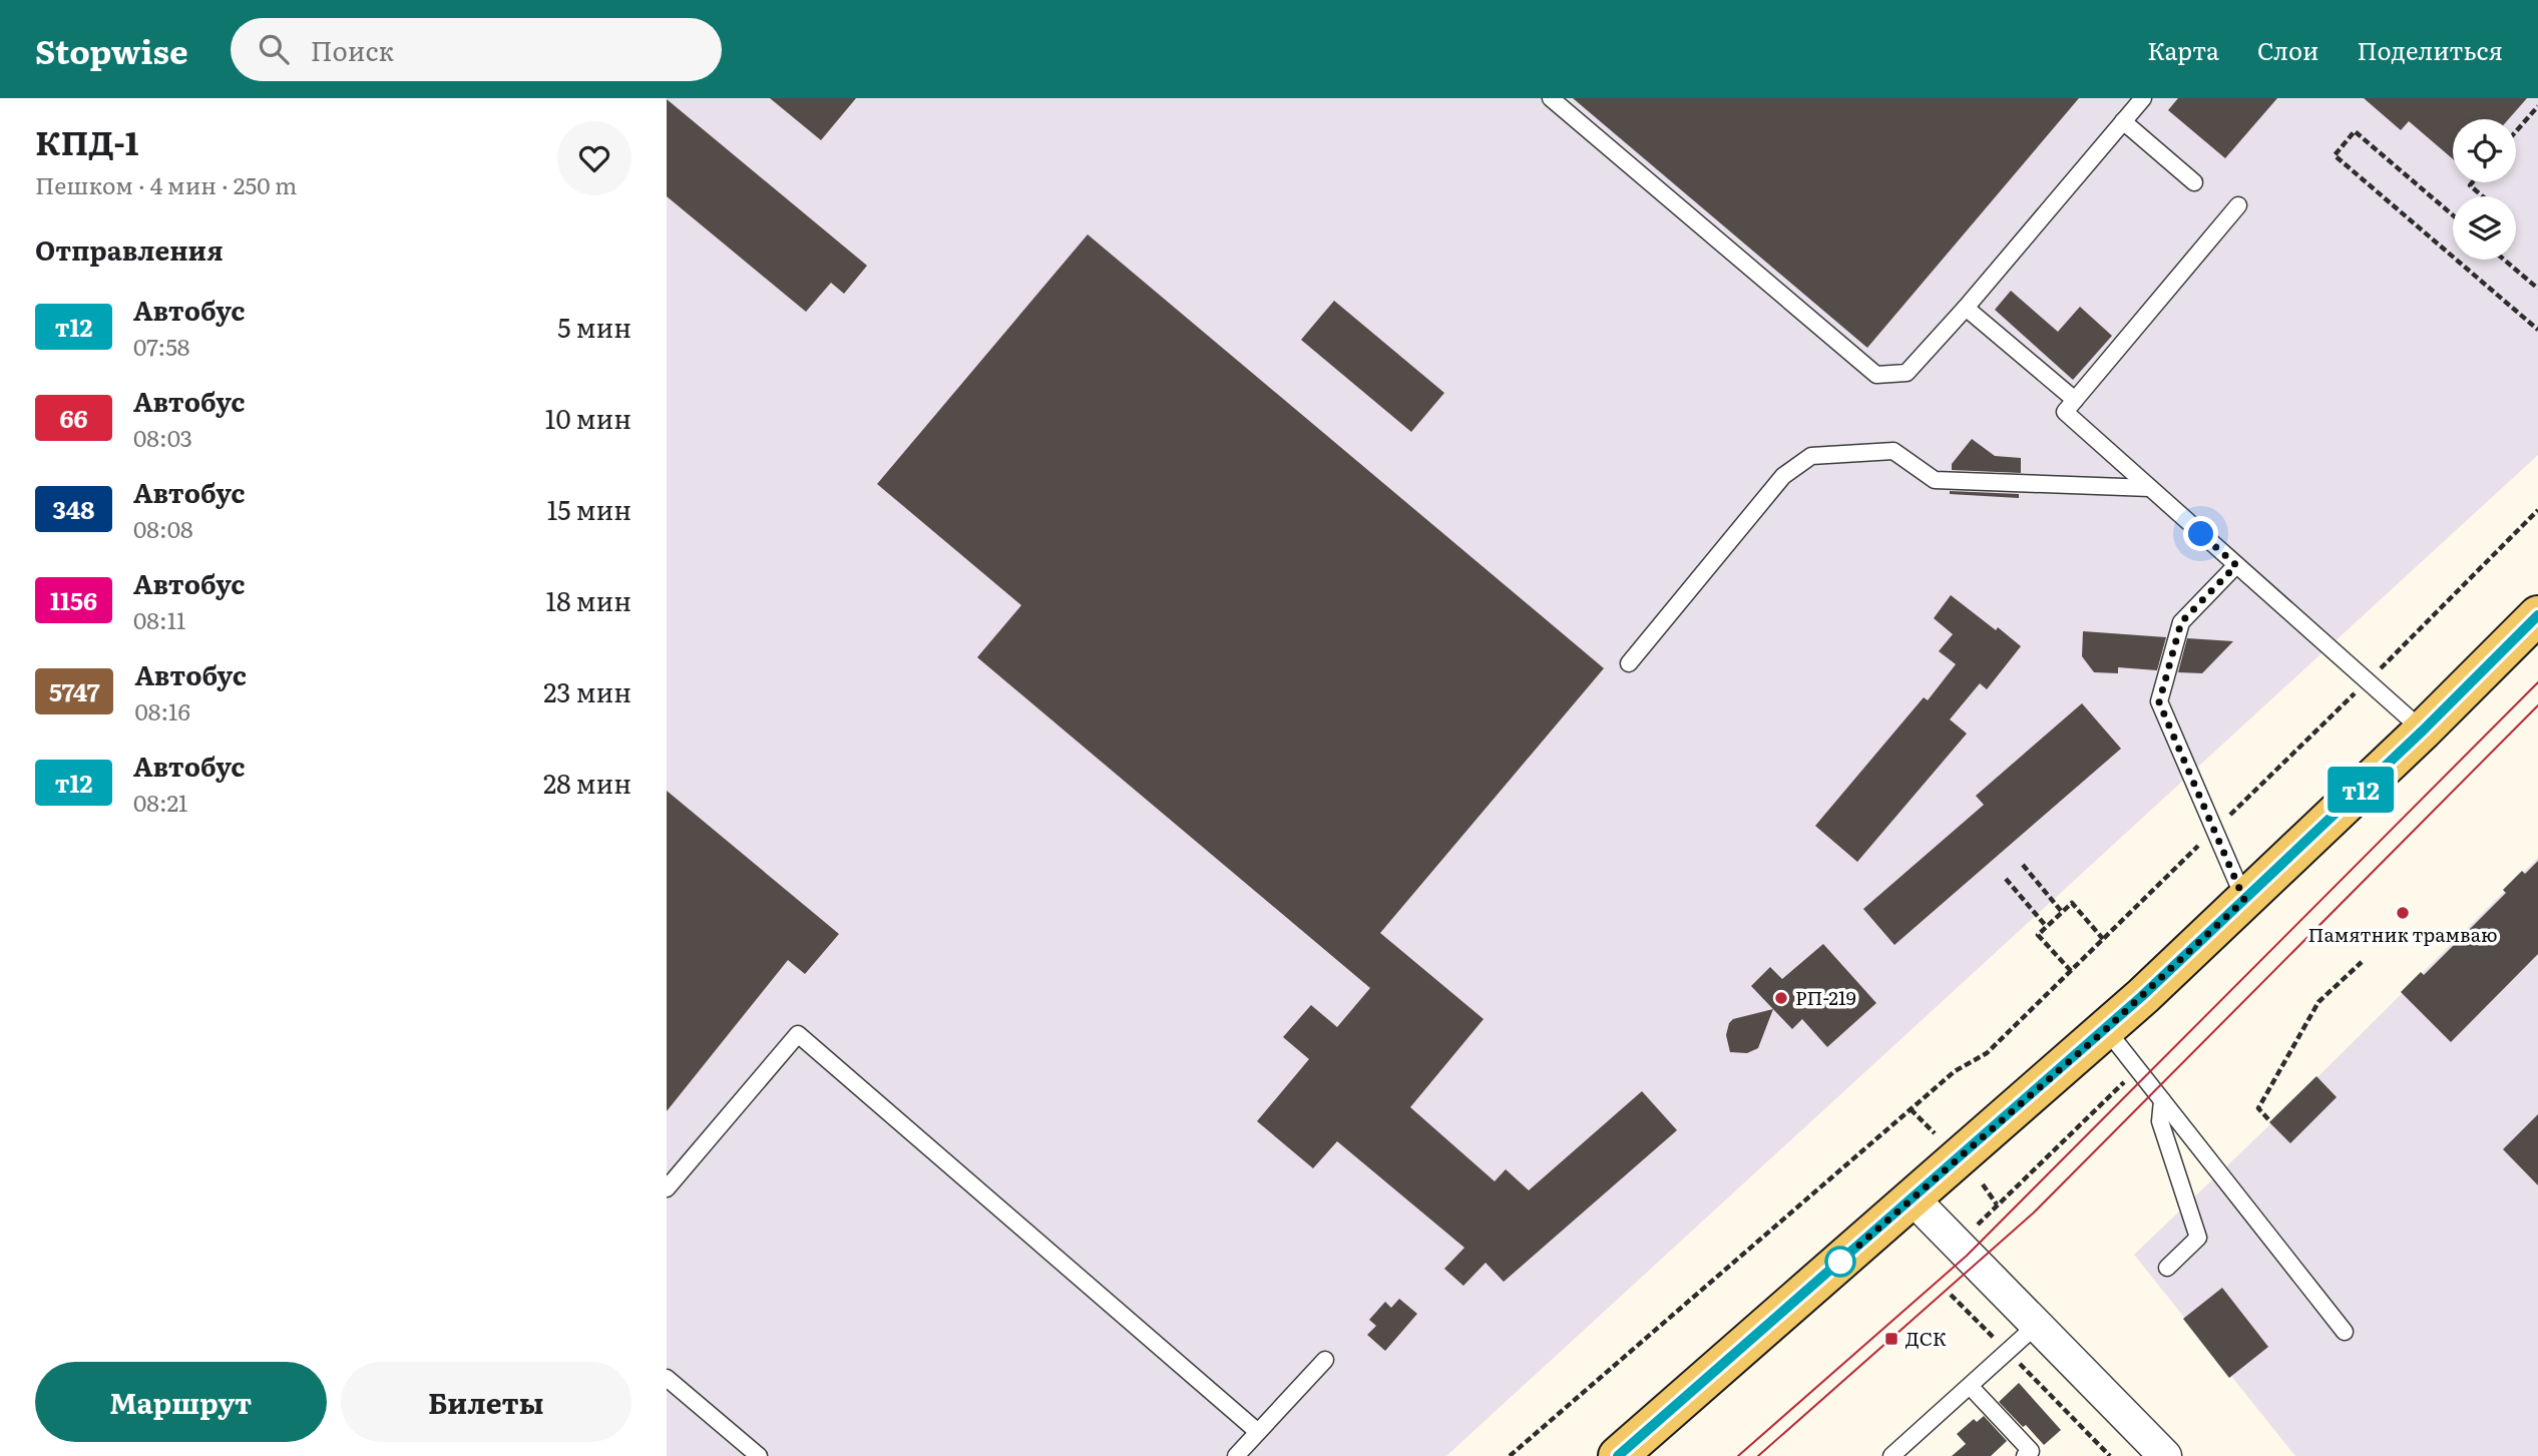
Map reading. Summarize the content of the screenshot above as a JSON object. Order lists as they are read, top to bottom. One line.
{"places":{"other":["Памятник трамваю","РП-219"],"transit":["ДСК"]},"lines":["bus line т12"],"page":{"header":"Stopwise","search":"Поиск","nav":["Карта","Слои","Поделиться"],"heading":[["КПД-1","Пешком · 4 мин · 250 m"],"Отправления"],"on_map":"т12","list":[{"mark":"т12","name":"Автобус","note":"07:58","value":"5 мин"},{"mark":"66","name":"Автобус","note":"08:03","value":"10 мин"},{"mark":"348","name":"Автобус","note":"08:08","value":"15 мин"},{"mark":"1156","name":"Автобус","note":"08:11","value":"18 мин"},{"mark":"5747","name":"Автобус","note":"08:16","value":"23 мин"},{"mark":"т12","name":"Автобус","note":"08:21","value":"28 мин"}],"buttons":["Маршрут","Билеты"]}}
